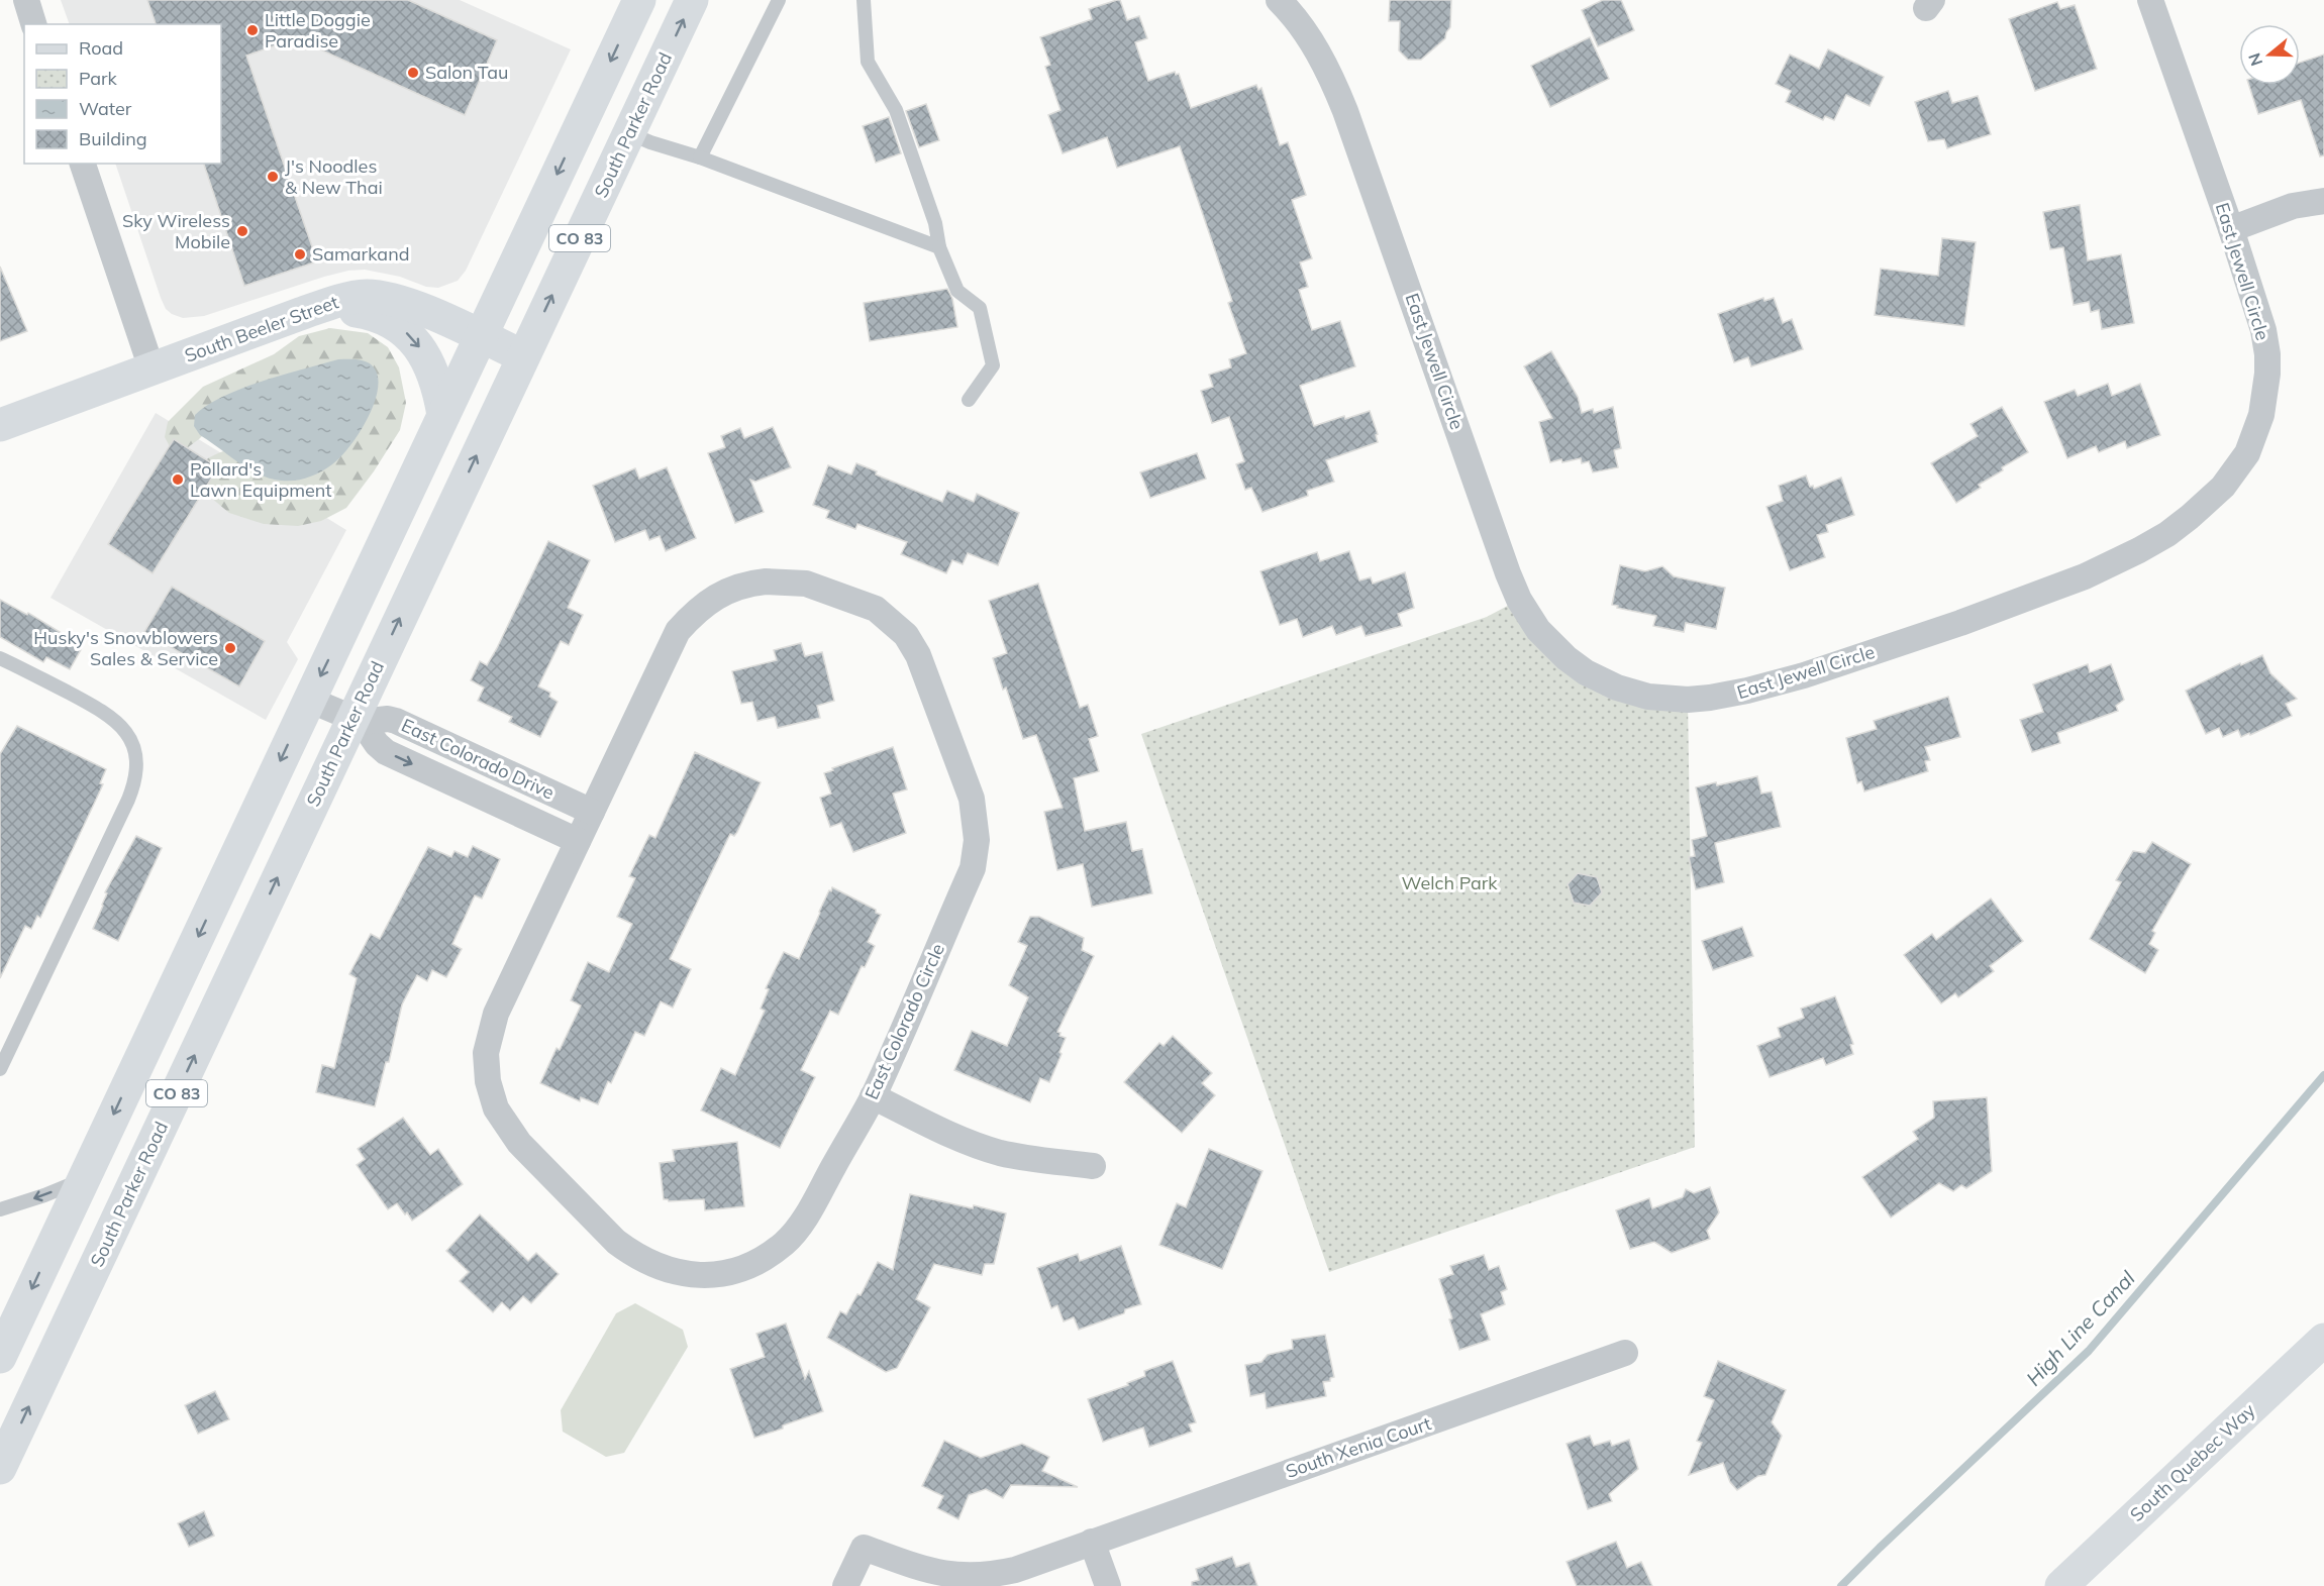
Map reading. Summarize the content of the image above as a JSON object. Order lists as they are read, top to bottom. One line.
{"streets":{"main road":["South Parker Road","CO 83","South Beeler Street","South Quebec Way"],"street":["East Jewell Circle","East Colorado Drive","East Colorado Circle","South Xenia Court"]},"crossings":[["South Parker Road","South Beeler Street"],["South Parker Road","East Colorado Drive"],["CO 83","South Beeler Street"],["CO 83","East Colorado Drive"],["East Colorado Drive","East Colorado Circle"]],"water":["High Line Canal"],"parks":["Welch Park"],"places":["Little Doggie Paradise","Salon Tau","J's Noodles & New Thai","Sky Wireless Mobile","Samarkand","Pollard's Lawn Equipment","Husky's Snowblowers Sales & Service"],"legend":["Road","Park","Water","Building"],"north":"left"}
